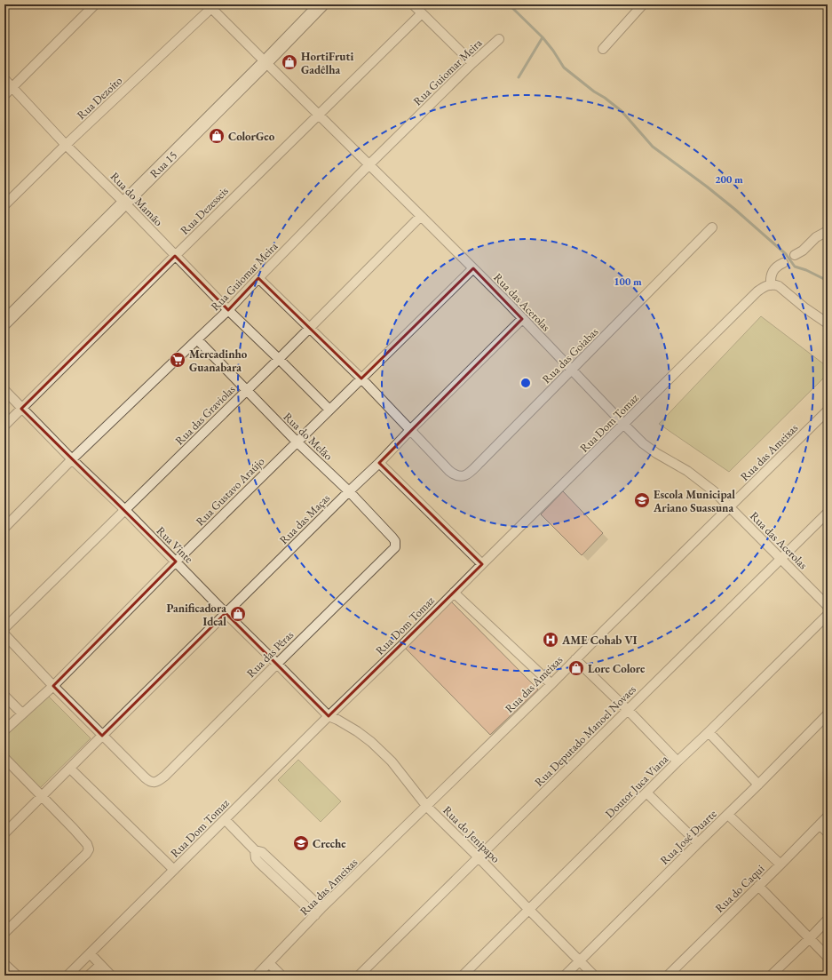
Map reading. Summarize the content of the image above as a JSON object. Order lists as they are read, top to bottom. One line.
{"streets":{"main road":["Rua 15"],"street":["Rua Guiomar Meira","Rua Dezoito","Rua do Mamão","Rua Dezesseis","Rua das Acerolas","Rua das Goiabas","Rua das Graviolas","Rua Dom Tomaz","Rua do Melão","Rua das Ameixas","Rua Gustavo Araújo","Rua das Maças","Rua Vinte","Rua das Pêras","Rua Deputado Manoel Novaes","Doutor Juca Viana","Rua do Jenipapo","Rua José Duarte","Rua do Caqui"]},"crossings":[["Rua Guiomar Meira","Rua do Mamão"],["Rua Guiomar Meira","Rua das Acerolas"],["Rua Guiomar Meira","Rua das Goiabas"],["Rua Guiomar Meira","Rua do Melão"],["Rua Guiomar Meira","Rua Vinte"],["Rua Dezoito","Rua do Mamão"],["Rua Dezoito","Rua das Acerolas"],["Rua 15","Rua do Mamão"],["Rua 15","Rua das Acerolas"],["Rua do Mamão","Rua Dezesseis"],["Rua do Mamão","Rua das Graviolas"],["Rua do Mamão","Rua Gustavo Araújo"],["Rua Dezesseis","Rua das Acerolas"],["Rua Dezesseis","Rua Vinte"],["Rua das Acerolas","Rua das Goiabas"],["Rua das Acerolas","Rua das Graviolas"],["Rua das Acerolas","Rua Dom Tomaz"],["Rua das Acerolas","Rua das Ameixas"],["Rua das Acerolas","Rua Gustavo Araújo"],["Rua das Acerolas","Rua das Maças"],["Rua das Acerolas","Rua Deputado Manoel Novaes"],["Rua das Goiabas","Rua das Graviolas"],["Rua das Goiabas","Rua Gustavo Araújo"],["Rua das Goiabas","Rua das Maças"],["Rua das Graviolas","Rua do Melão"],["Rua das Graviolas","Rua Vinte"],["Rua Dom Tomaz","Rua Vinte"],["Rua Dom Tomaz","Rua do Jenipapo"],["Rua do Melão","Rua Gustavo Araújo"],["Rua do Melão","Rua das Maças"],["Rua do Melão","Rua das Pêras"],["Rua das Ameixas","Rua do Jenipapo"],["Rua Gustavo Araújo","Rua Vinte"],["Rua das Maças","Rua Vinte"],["Rua das Maças","Rua das Pêras"],["Rua Vinte","Rua das Pêras"],["Rua Vinte","Rua do Jenipapo"],["Rua Deputado Manoel Novaes","Rua do Jenipapo"],["Doutor Juca Viana","Rua do Jenipapo"],["Rua do Jenipapo","Rua José Duarte"]],"places":{"shop":["HortiFruti Gadêlha","ColorGeo","Panificadora Ideal","Lore Colore"],"supermarket":["Mercadinho Guanabara"],"school or university":["Escola Municipal Ariano Suassuna","Creche"],"hospital":["AME Cohab VI"]},"rings":["200 m","100 m"]}
